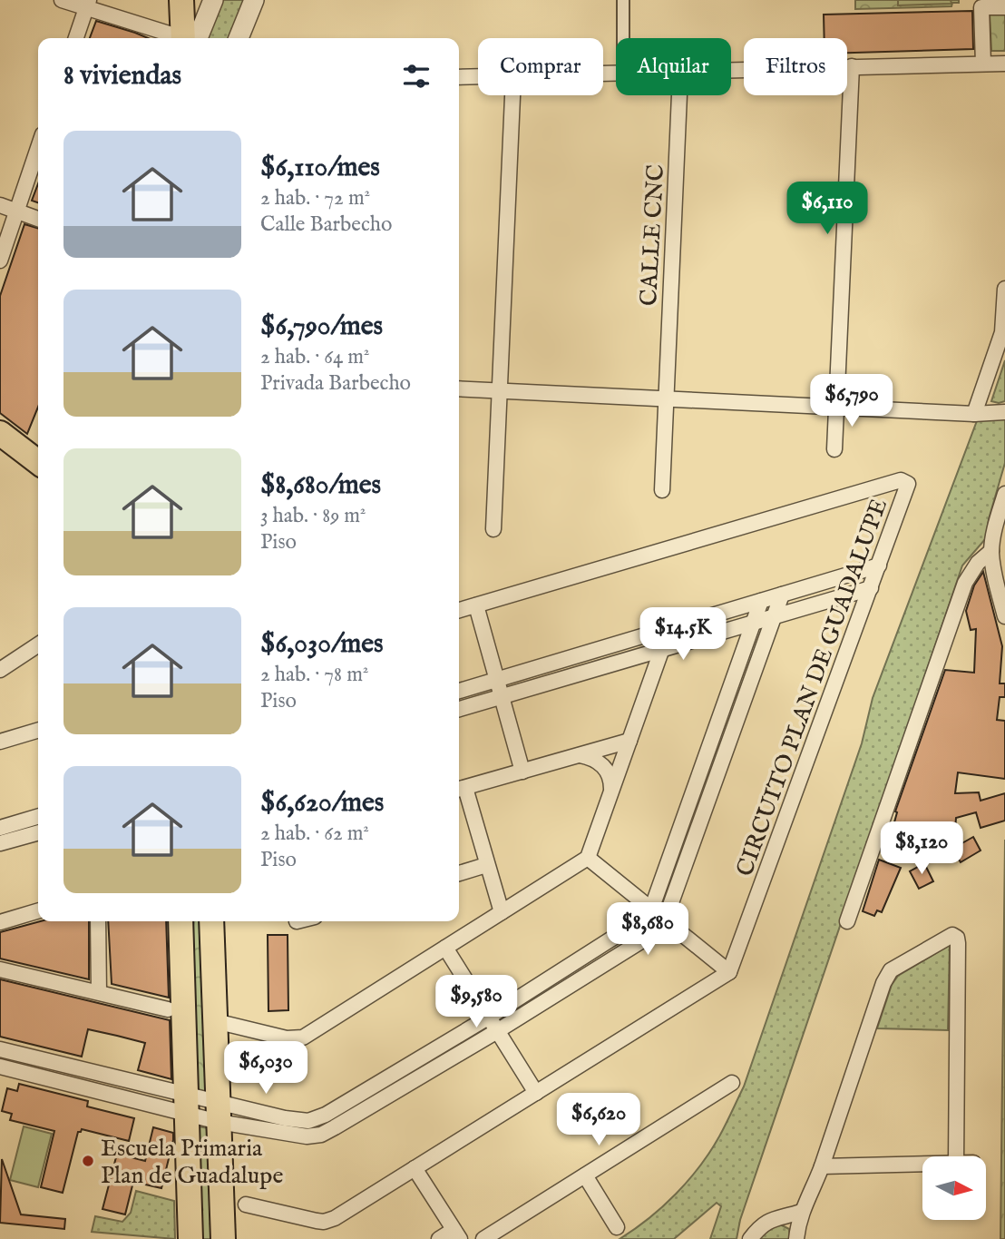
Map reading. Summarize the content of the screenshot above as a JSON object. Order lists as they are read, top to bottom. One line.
{"streets":{"street":["CALLE CNC","CIRCUITO PLAN DE GUADALUPE"]},"places":["Escuela Primaria Plan de Guadalupe"],"north":"right","page":{"chip":["Comprar","Alquilar","Filtros"],"heading":"8 viviendas","list":[{"name":"$6,110/mes","note":"2 hab. · 72 m² · Calle Barbecho"},{"name":"$6,790/mes","note":"2 hab. · 64 m² · Privada Barbecho"},{"name":"$8,680/mes","note":"3 hab. · 89 m² · Piso"},{"name":"$6,030/mes","note":"2 hab. · 78 m² · Piso"},{"name":"$6,620/mes","note":"2 hab. · 62 m² · Piso"}],"price":["$6,110","$6,790","$14.5K","$8,120","$8,680","$9,580","$6,030","$6,620"]}}
